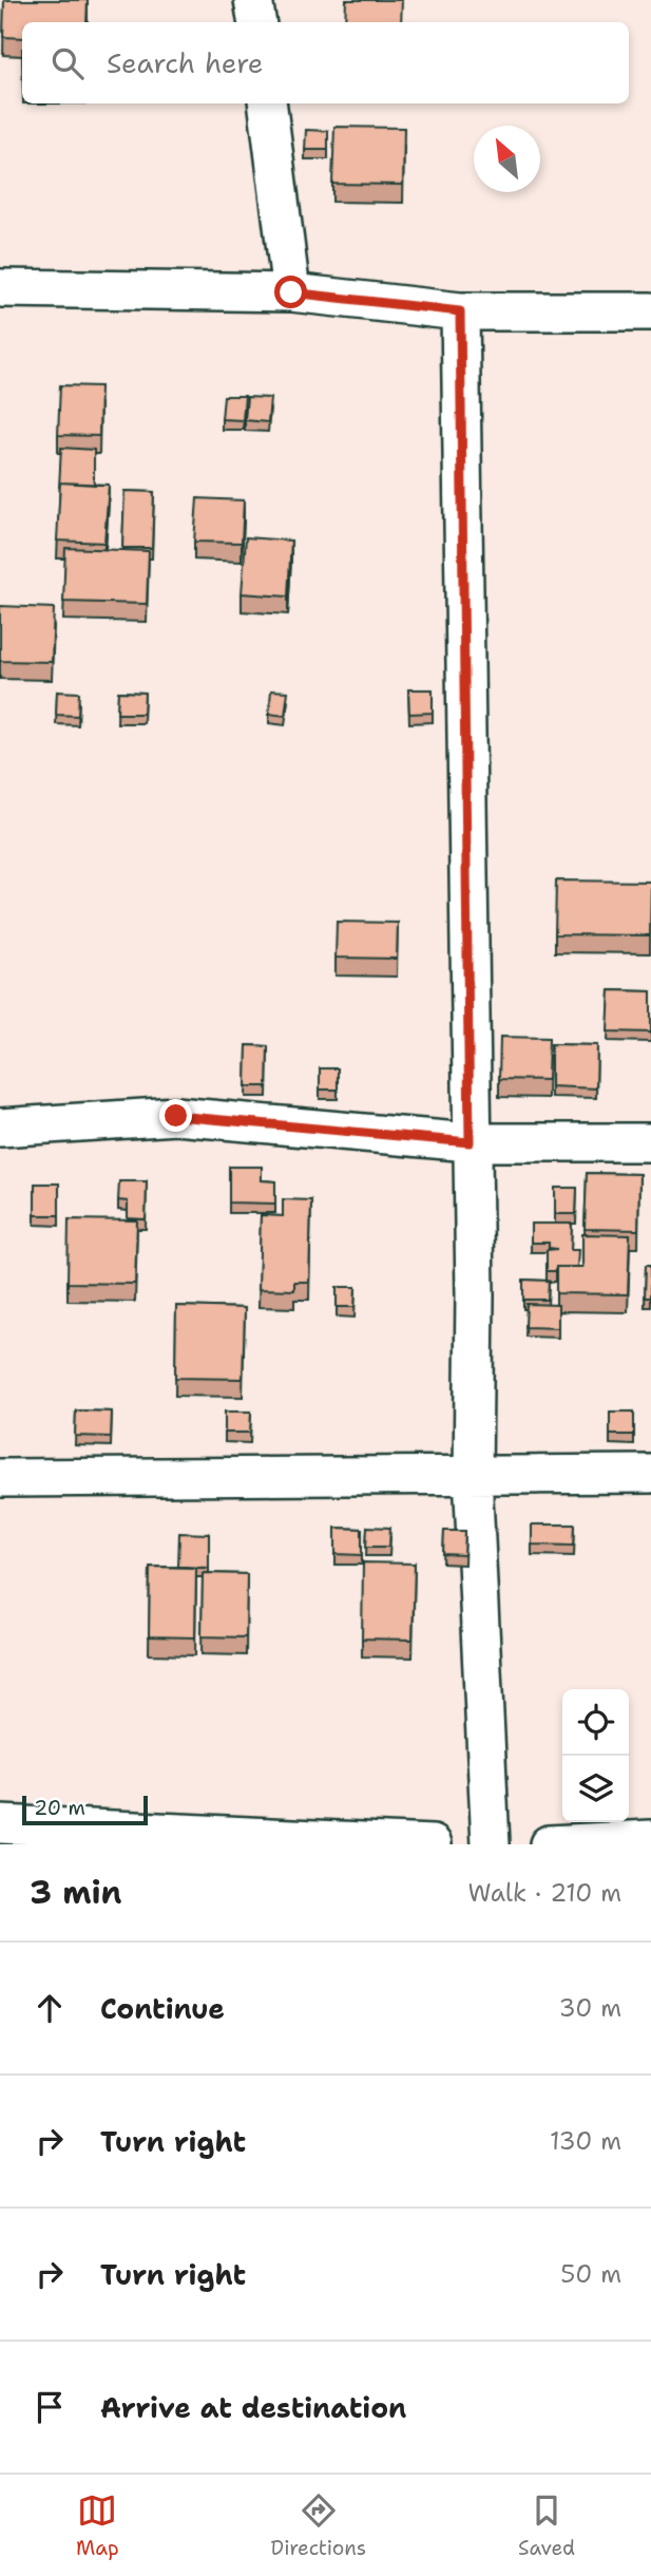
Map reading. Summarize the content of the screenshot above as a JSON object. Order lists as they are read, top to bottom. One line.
{"scale_bar":"20 m","north":"top left","page":{"search":"Search here","scale":"20 m","heading":["3 min","Walk · 210 m"],"list":[["Continue","30 m"],["Turn right","130 m"],["Turn right","50 m"],"Arrive at destination"],"nav":["Map","Directions","Saved"]}}
